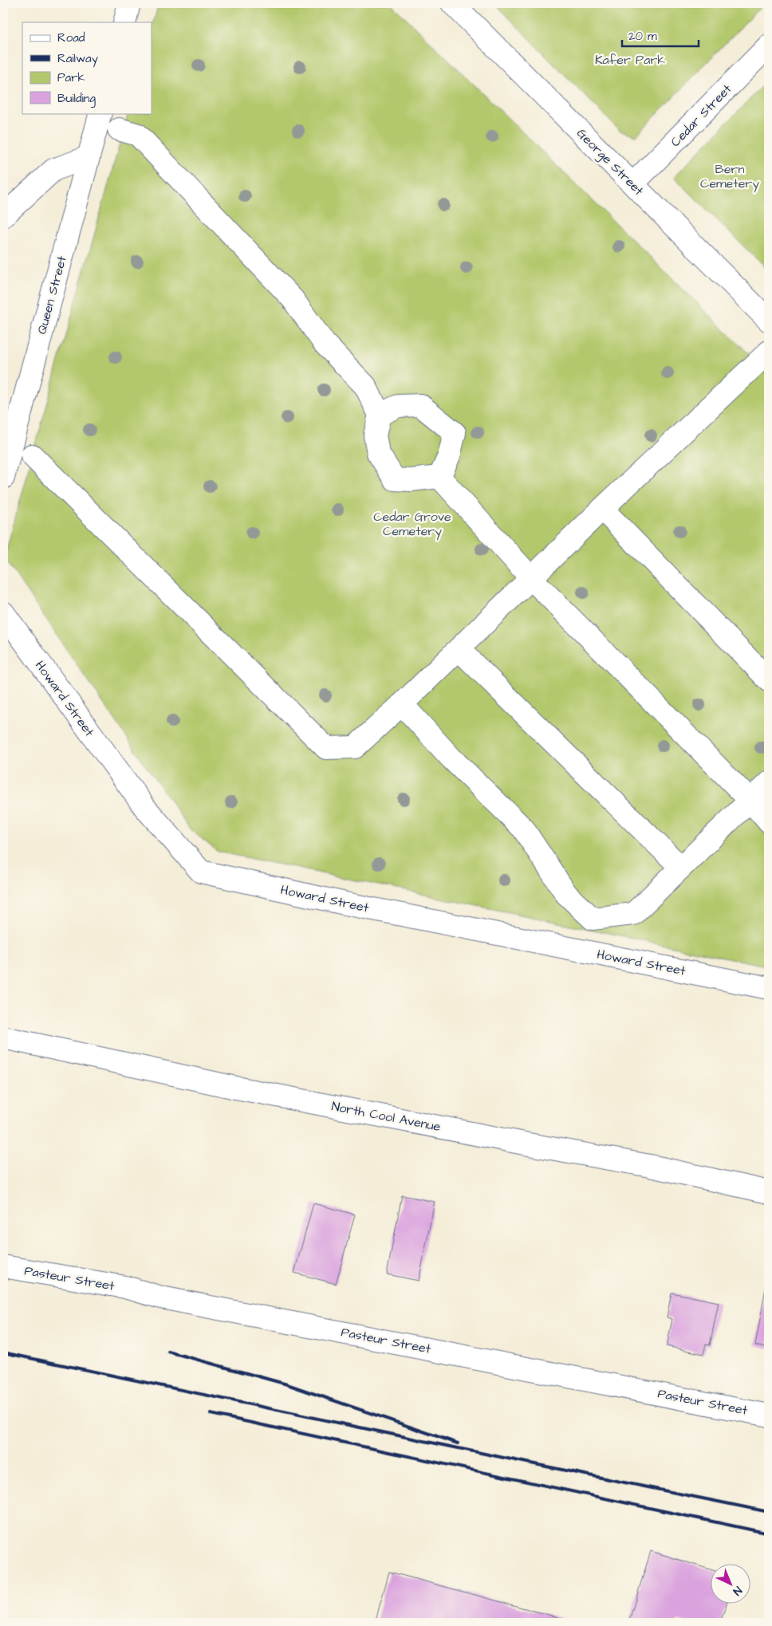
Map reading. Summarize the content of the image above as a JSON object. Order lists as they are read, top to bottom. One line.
{"streets":{"street":["Cedar Street","George Street","Queen Street","Howard Street","North Cool Avenue","Pasteur Street"]},"crossings":[["Cedar Street","George Street"]],"parks":["Kafer Park","Bern Cemetery","Cedar Grove Cemetery"],"legend":["Road","Railway","Park","Building"],"scale_bar":"20 m","north":"bottom right"}
